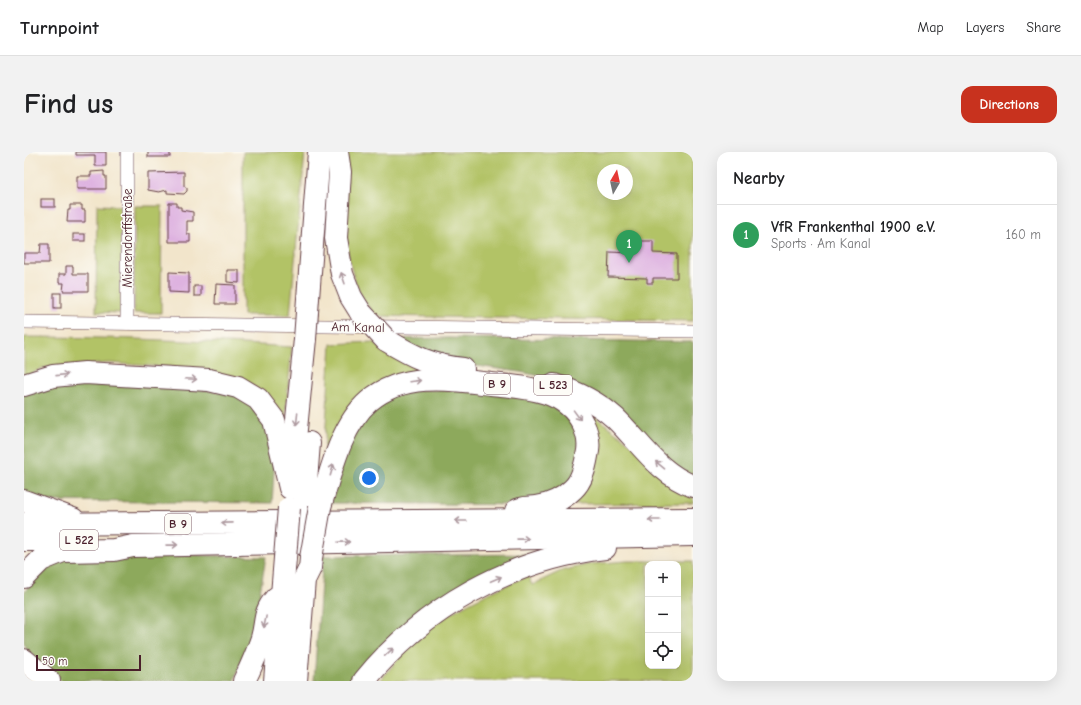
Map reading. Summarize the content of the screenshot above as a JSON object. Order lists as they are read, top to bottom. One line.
{"streets":{"highway":["B 9","L 523","L 522"],"street":["Mierendorffstraße","Am Kanal"]},"crossings":[["Mierendorffstraße","Am Kanal"],["B 9","L 523"],["B 9","L 522"]],"scale_bar":"50 m","north":"top","page":{"header":"Turnpoint","nav":["Map","Layers","Share"],"buttons":"Directions","title":"Find us","heading":"Nearby","list":[{"mark":"1","name":"VfR Frankenthal 1900 e.V.","note":"Sports · Am Kanal","value":"160 m"}],"pins":"1","map_buttons":["+","−"],"scale":"50 m"}}
